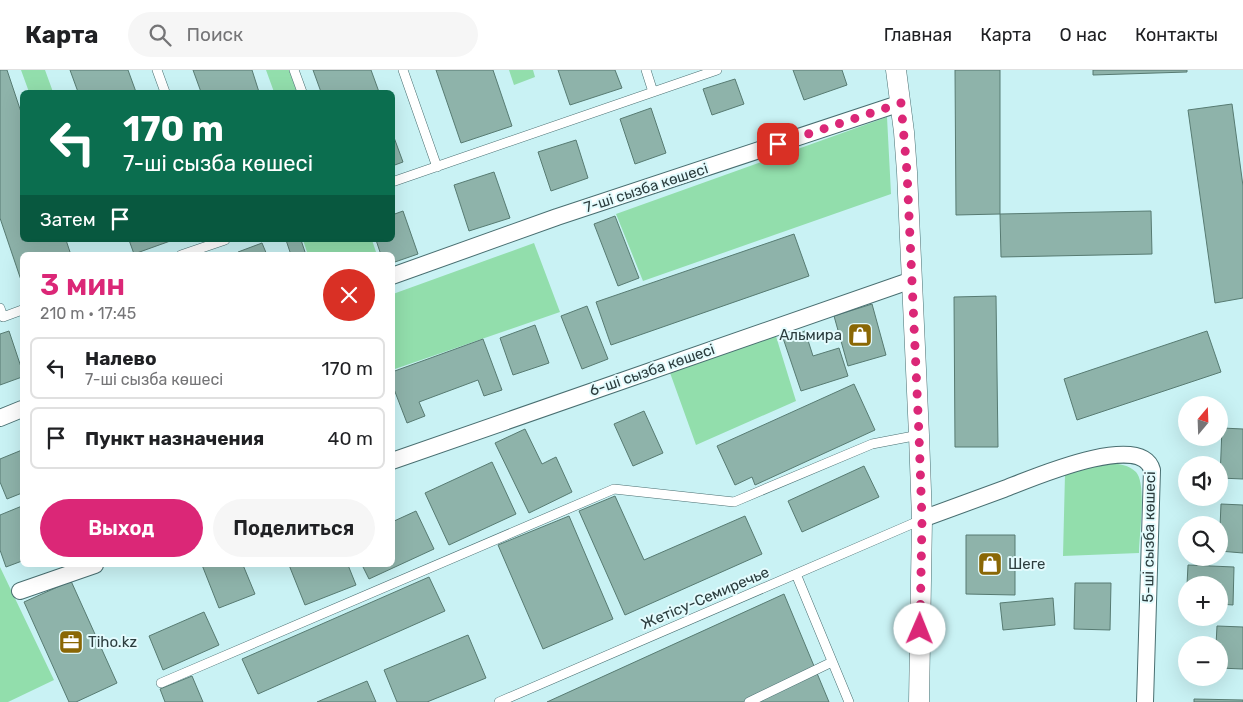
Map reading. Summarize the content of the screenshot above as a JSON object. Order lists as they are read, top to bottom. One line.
{"streets":{"street":["7-ші сызба көшесі","6-ші сызба көшесі","5-ші сызба көшесі"],"lane":["Жетісу-Семиречье"]},"crossings":[["5-ші сызба көшесі","Жетісу-Семиречье"]],"places":{"shop":["Альмира","Шеге"],"office":["Tiho.kz"]},"north":"top","page":{"header":"Карта","search":"Поиск","nav":["Главная","Карта","О нас","Контакты"],"turn":["170 m","7-ші сызба көшесі"],"then":"Затем","heading":["3 мин","210 m · 17:45"],"list":[{"name":"Налево","note":"7-ші сызба көшесі","value":"170 m"},{"name":"Пункт назначения","value":"40 m"}],"map_buttons":["+","−"],"buttons":["Выход","Поделиться"]}}
